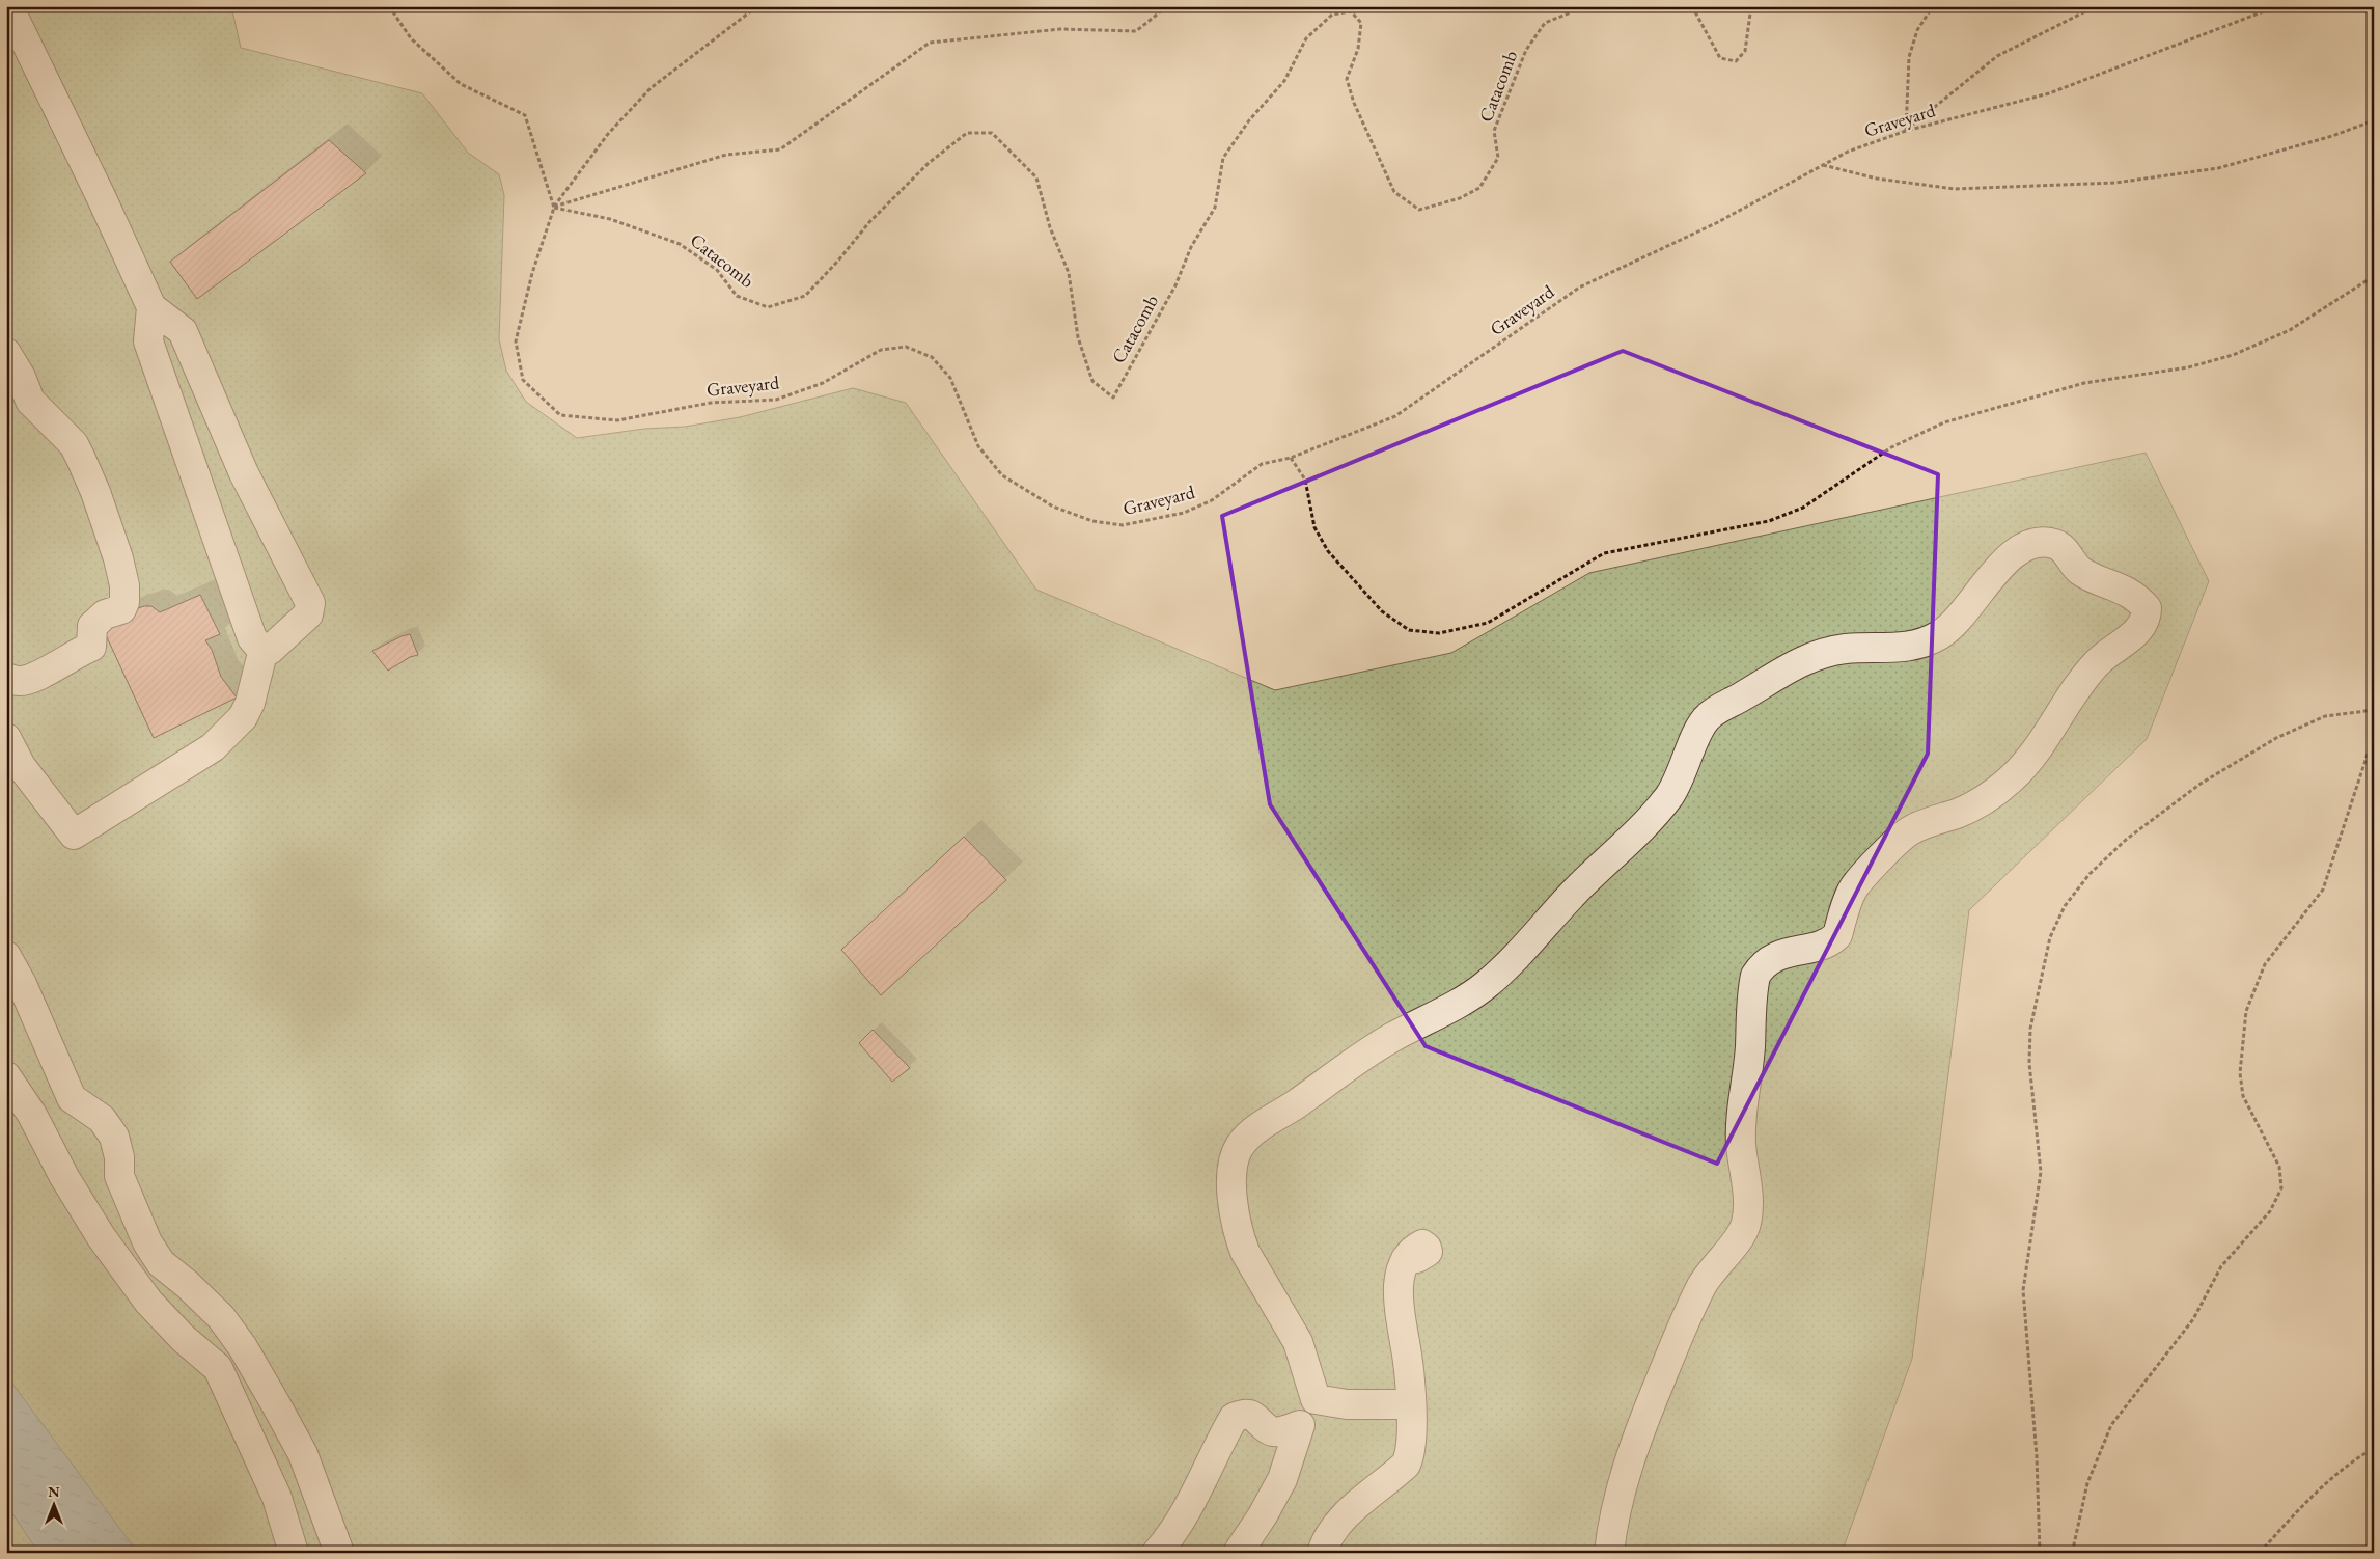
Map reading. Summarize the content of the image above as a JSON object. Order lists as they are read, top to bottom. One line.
{"streets":{"path":["Catacomb","Graveyard"]},"crossings":[["Catacomb","Graveyard"]],"north":"top"}
